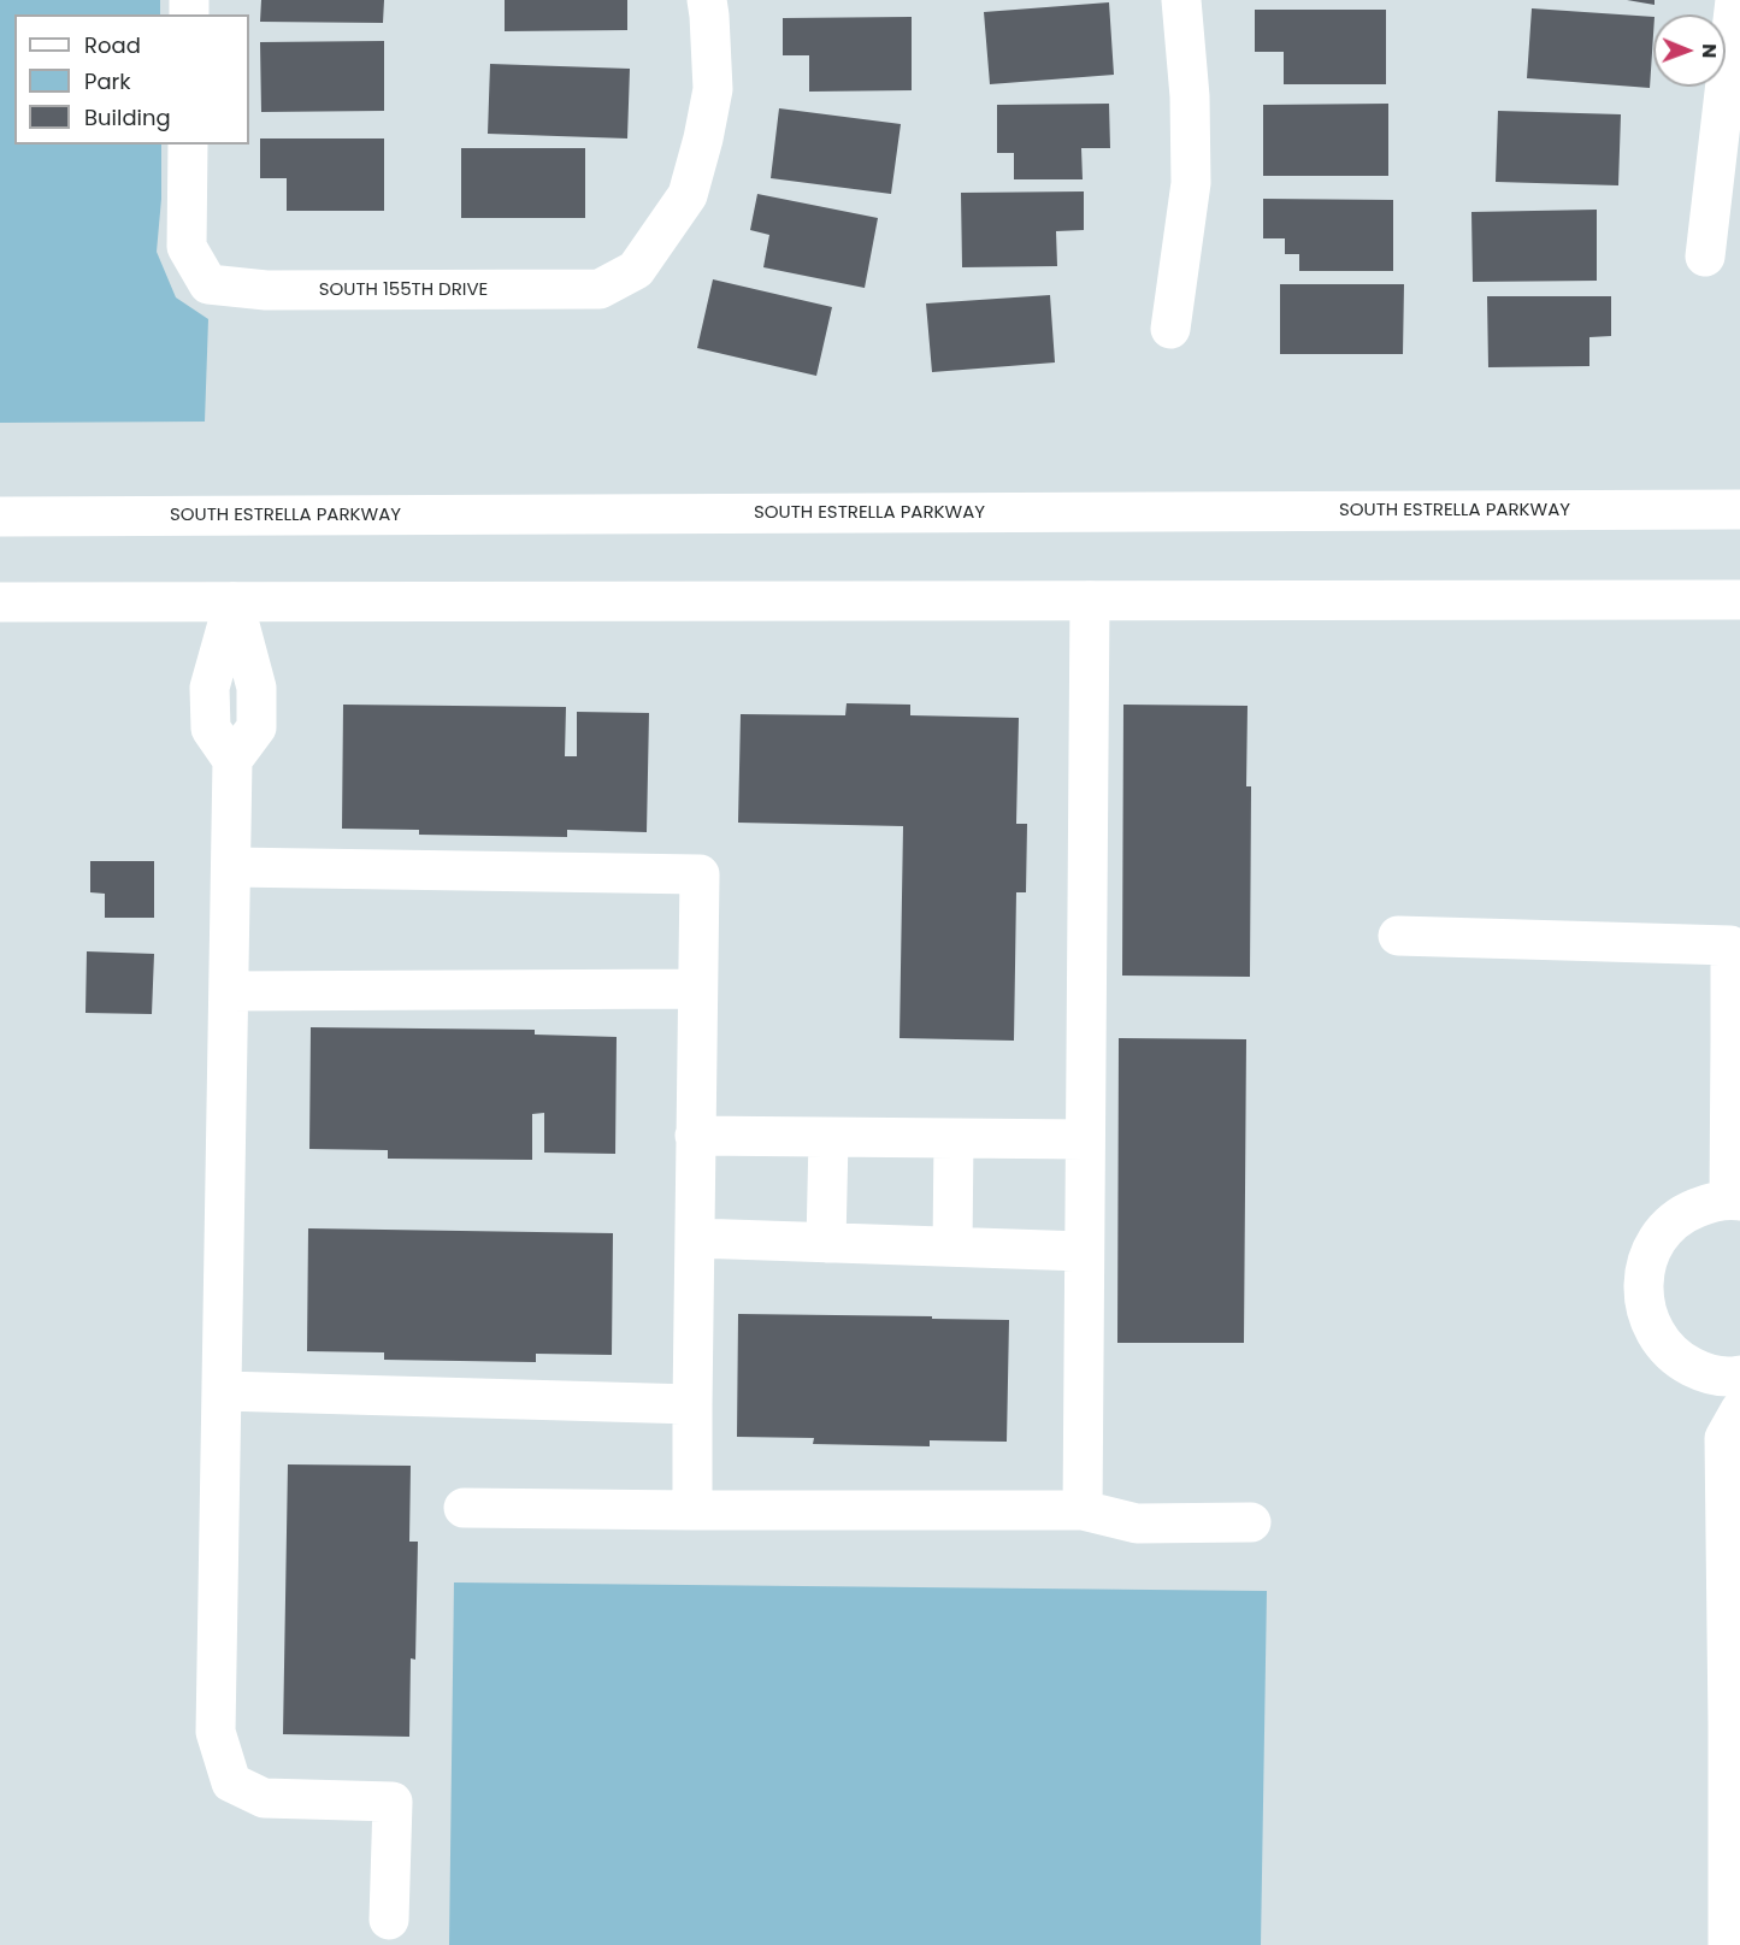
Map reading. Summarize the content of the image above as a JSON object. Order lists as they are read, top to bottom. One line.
{"streets":{"main road":["SOUTH 155TH DRIVE","SOUTH ESTRELLA PARKWAY"]},"legend":["Road","Park","Building"],"north":"right"}
